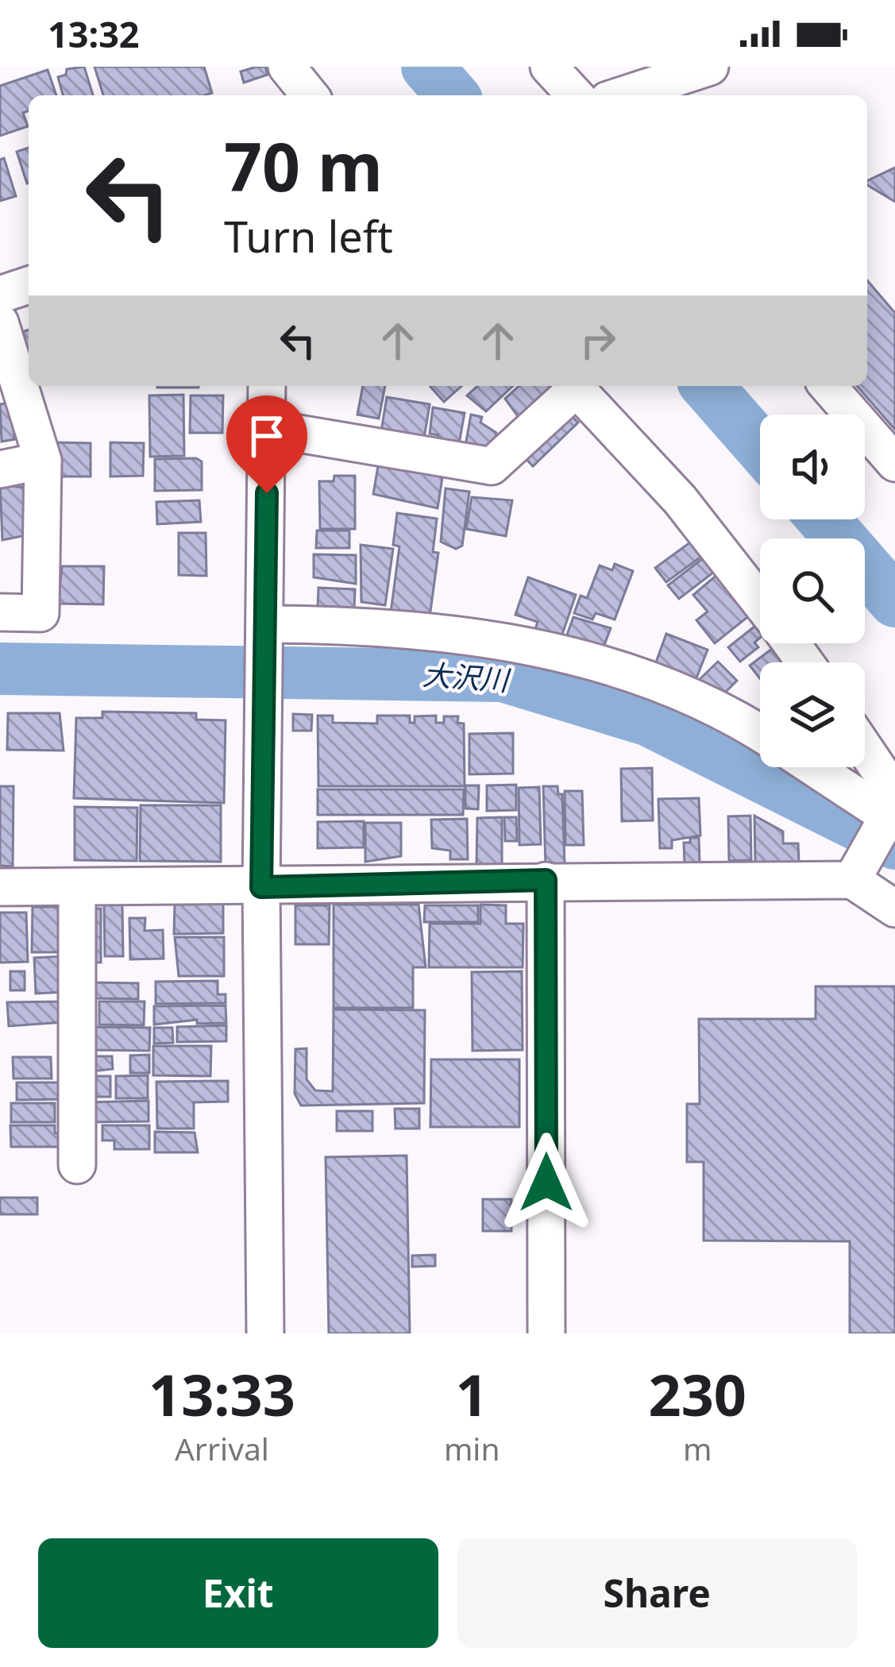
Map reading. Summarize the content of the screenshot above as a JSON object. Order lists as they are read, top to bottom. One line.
{"water":["大沢川"],"page":{"status":"13:32","turn":["70 m","Turn left"],"eta":["13:33","Arrival","1","min","230","m"],"buttons":["Exit","Share"]}}
